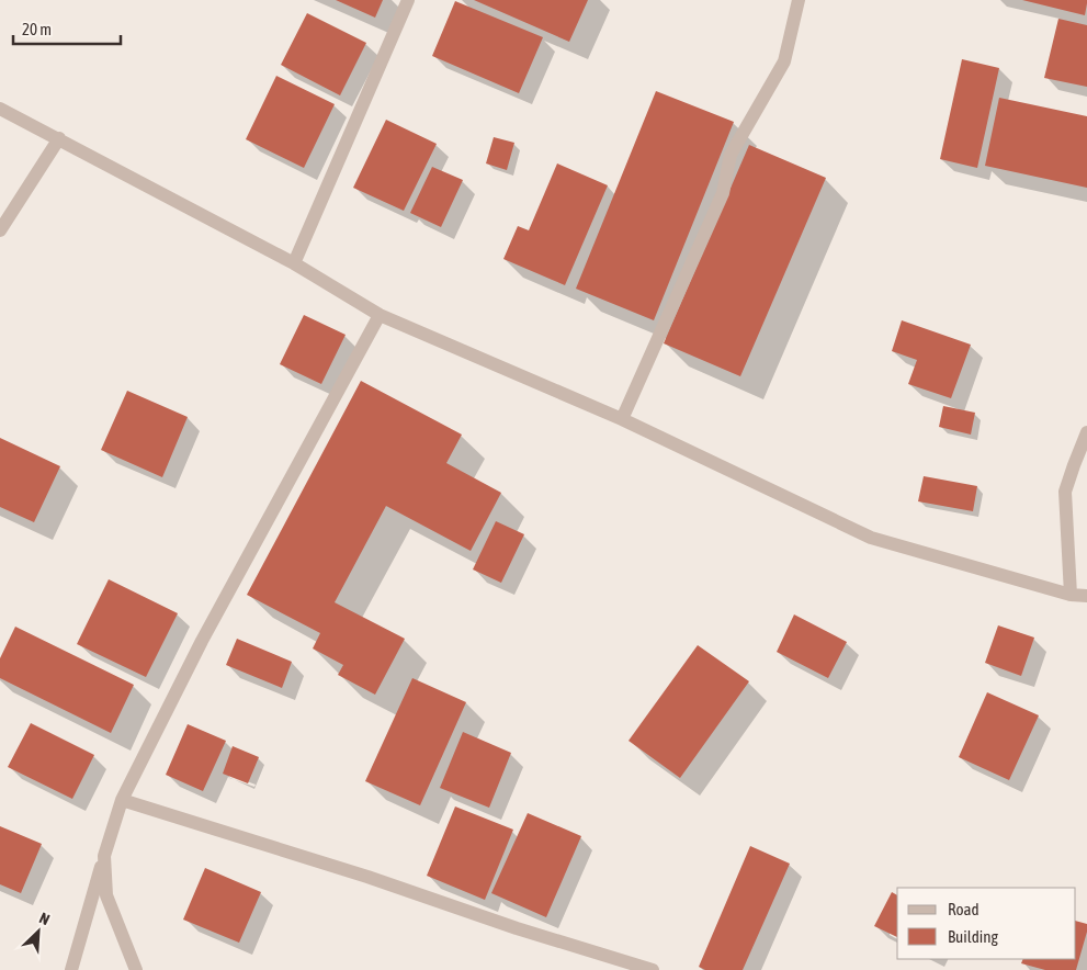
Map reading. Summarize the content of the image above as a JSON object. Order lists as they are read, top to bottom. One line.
{"legend":["Road","Building"],"scale_bar":"20 m","north":"top right"}
